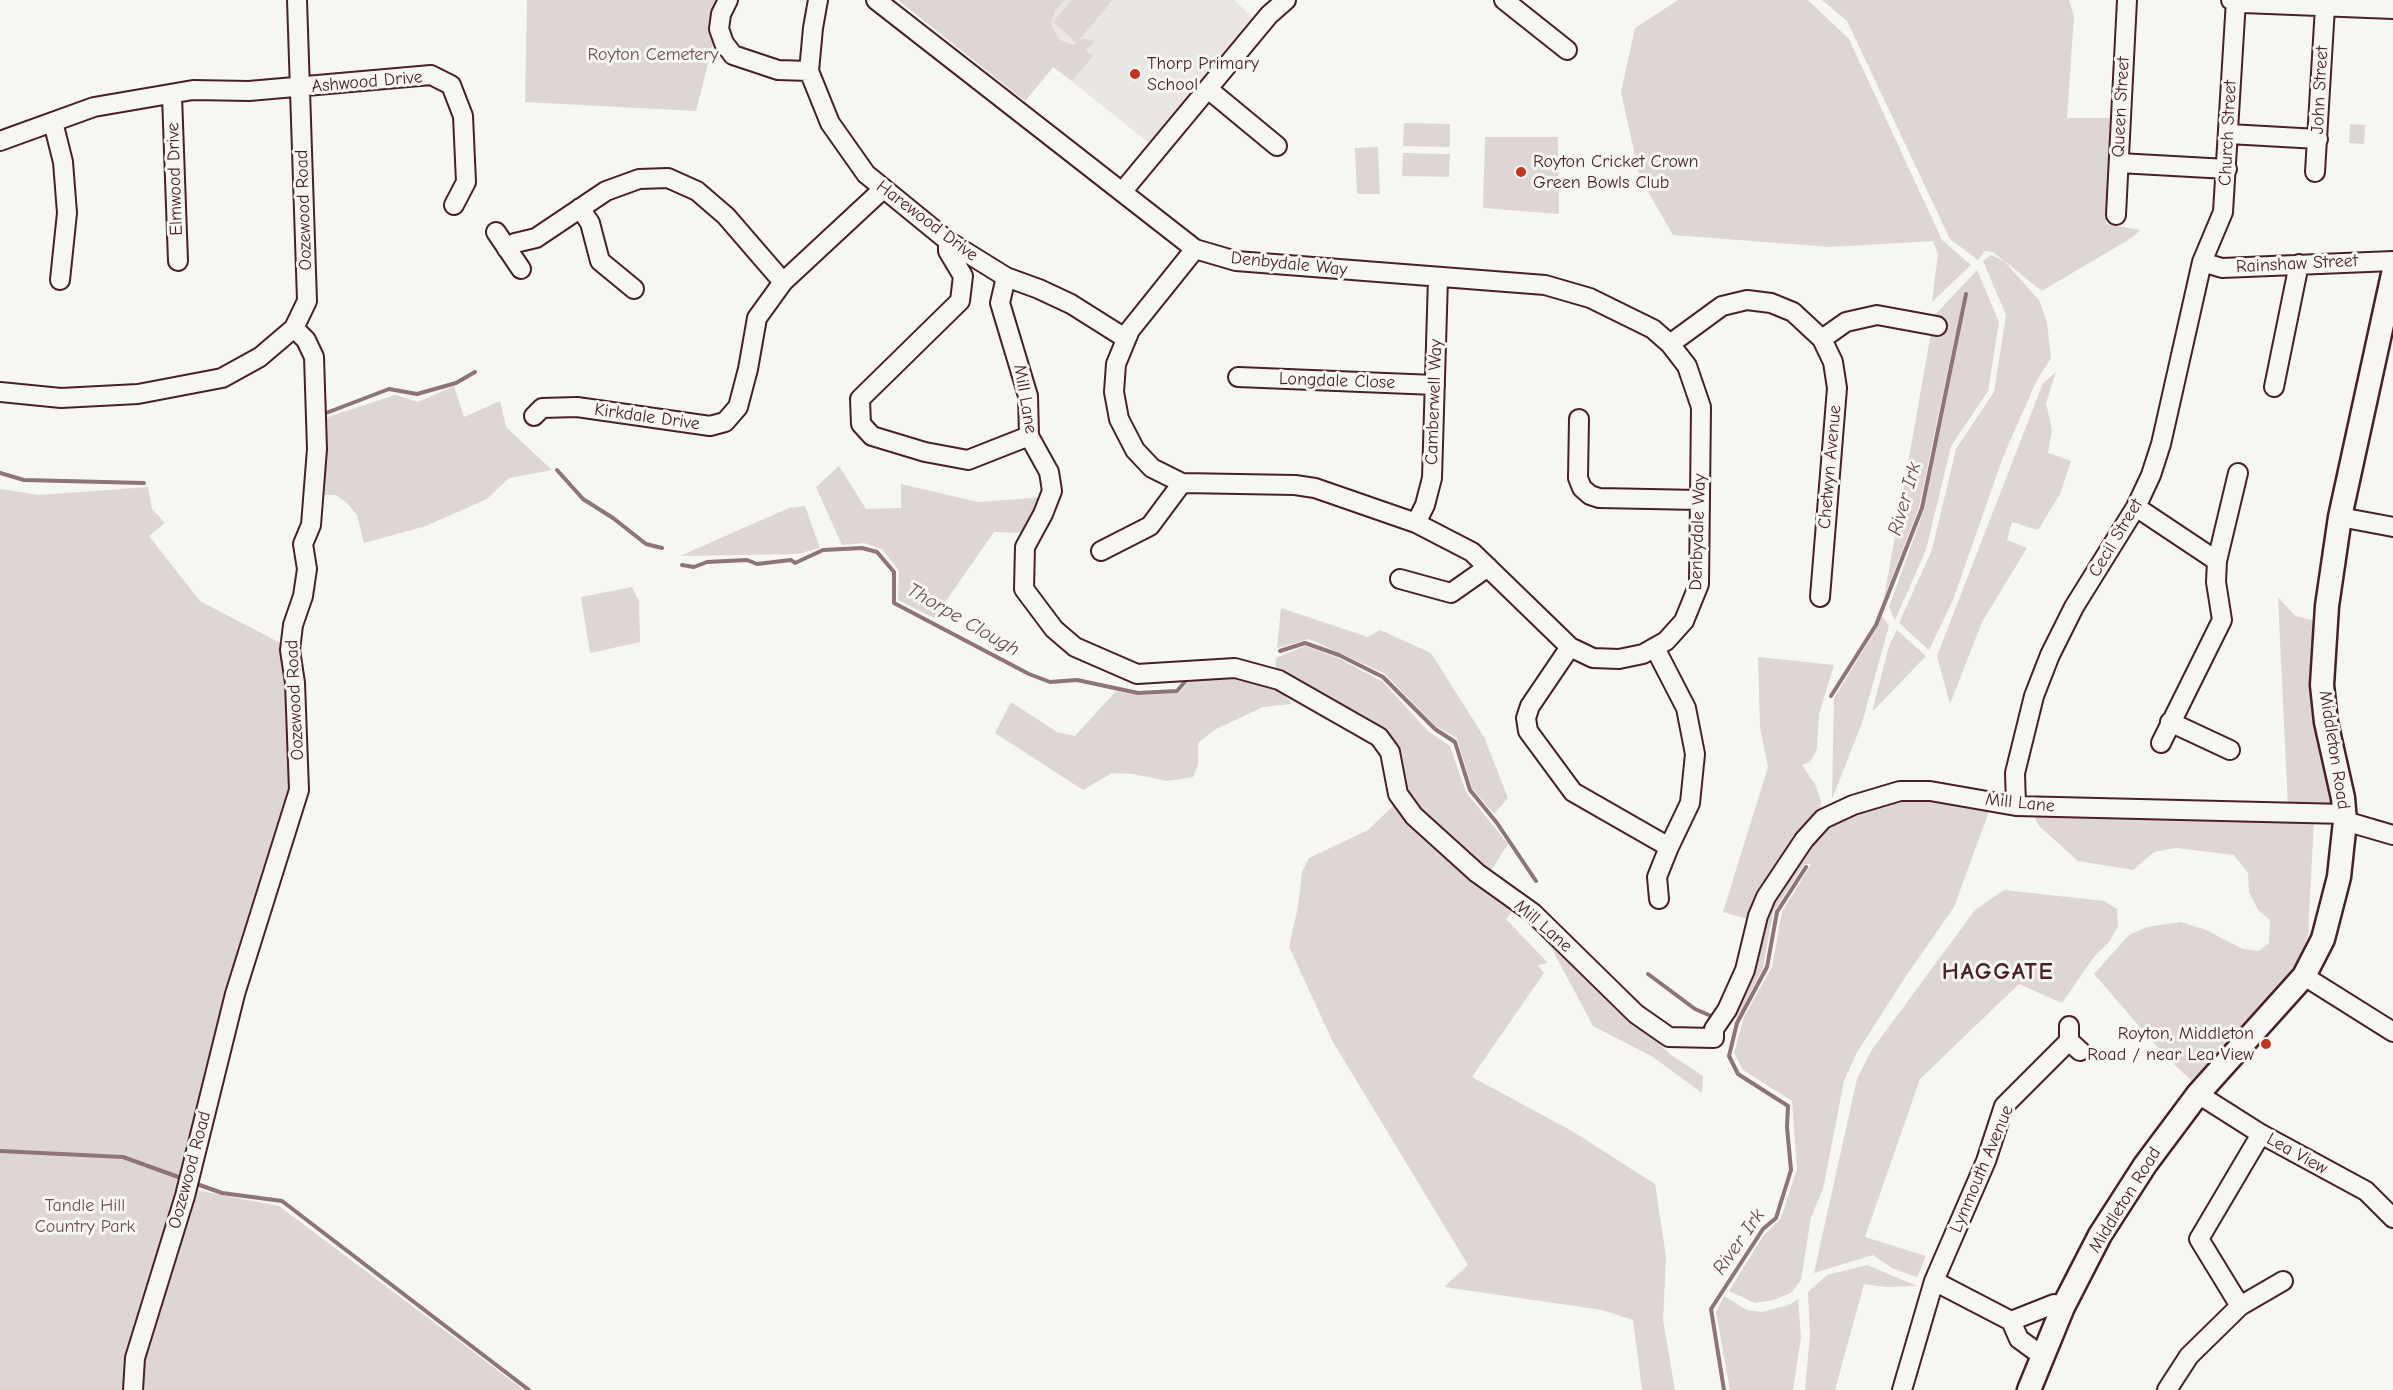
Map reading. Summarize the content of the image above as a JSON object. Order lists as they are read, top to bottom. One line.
{"streets":{"main road":["Middleton Road"],"street":["Ashwood Drive","John Street","Queen Street","Church Street","Elmwood Drive","Oozewood Road","Harewood Drive","Denbydale Way","Rainshaw Street","Longdale Close","Mill Lane","Camberwell Way","Kirkdale Drive","Chetwyn Avenue","Cecil Street","Lea View","Lynmouth Avenue"]},"crossings":[["Ashwood Drive","Elmwood Drive"],["Ashwood Drive","Oozewood Road"],["Church Street","Rainshaw Street"],["Church Street","Cecil Street"],["Harewood Drive","Denbydale Way"],["Harewood Drive","Mill Lane"],["Harewood Drive","Kirkdale Drive"],["Denbydale Way","Camberwell Way"],["Denbydale Way","Chetwyn Avenue"],["Rainshaw Street","Cecil Street"],["Longdale Close","Camberwell Way"],["Mill Lane","Cecil Street"],["Mill Lane","Middleton Road"],["Middleton Road","Lea View"]],"districts":["HAGGATE"],"water":["River Irk","Thorpe Clough"],"parks":["Royton Cemetery","Tandle Hill Country Park"],"places":["Thorp Primary School","Royton Cricket Crown Green Bowls Club","Royton, Middleton Road / near Lea View"]}
